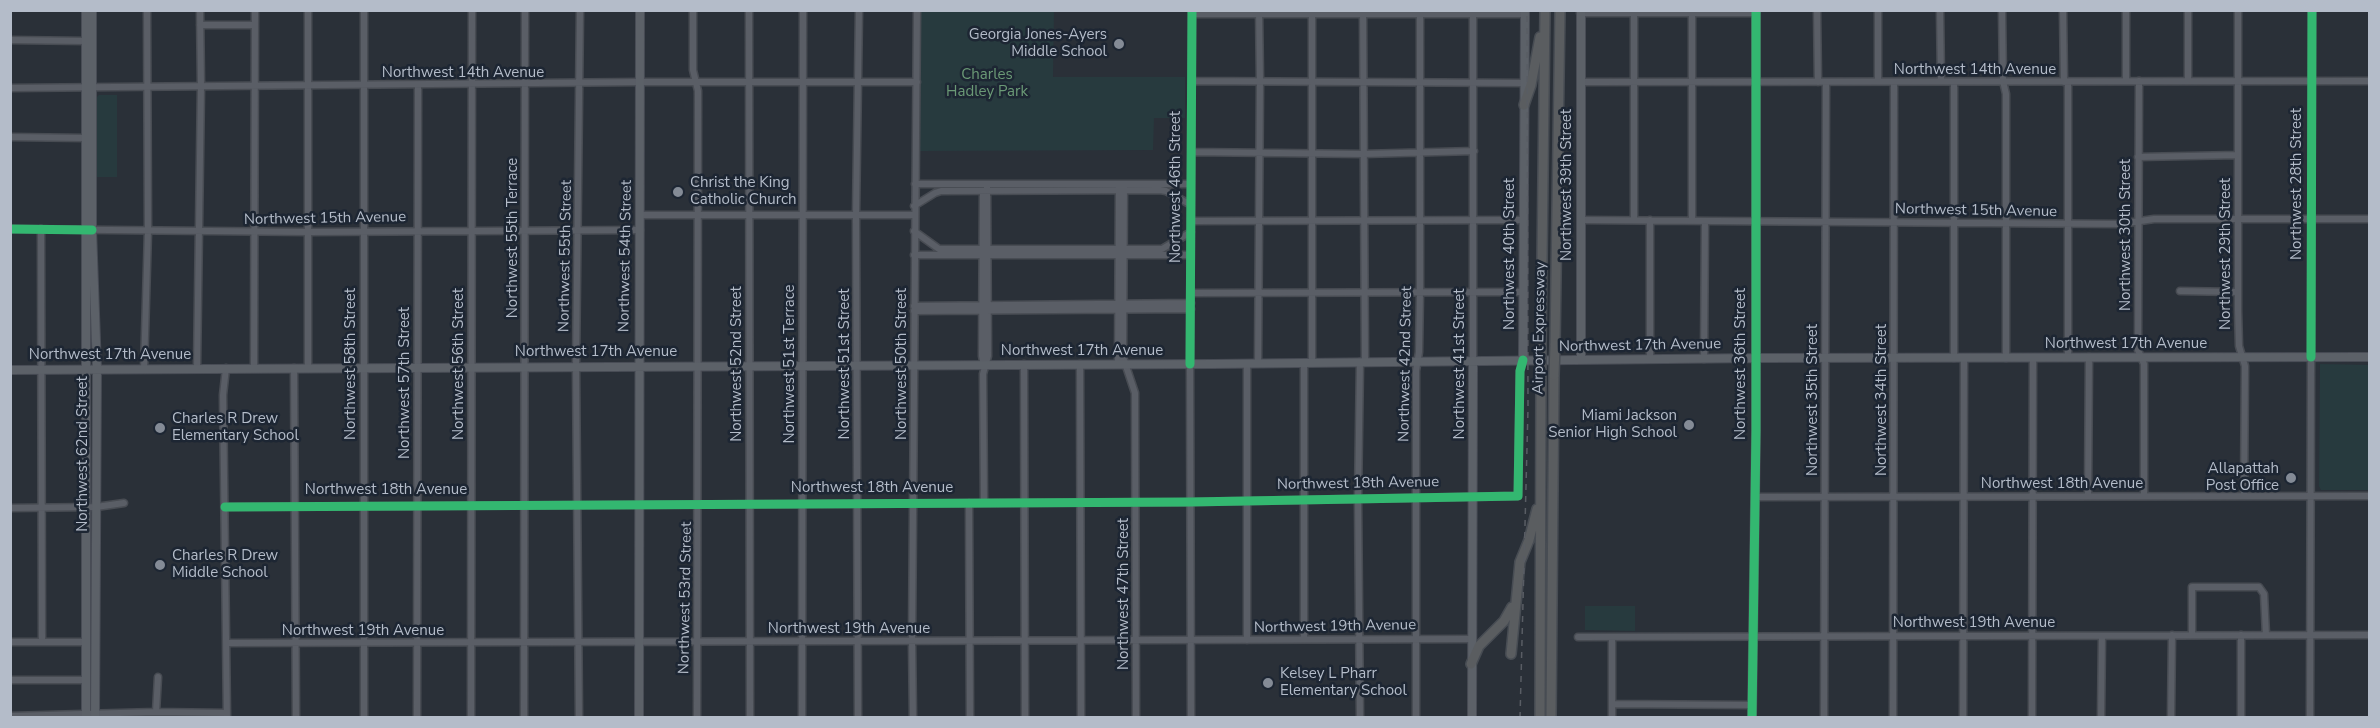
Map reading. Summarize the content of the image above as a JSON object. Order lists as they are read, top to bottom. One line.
{"streets":{"highway":["Airport Expressway"],"main road":["Northwest 39th Street","Northwest 40th Street","Northwest 54th Street","Northwest 17th Avenue","Northwest 41st Street","Northwest 36th Street","Northwest 62nd Street"],"street":["Northwest 14th Avenue","Northwest 28th Street","Northwest 46th Street","Northwest 15th Avenue","Northwest 30th Street","Northwest 55th Terrace","Northwest 29th Street","Northwest 55th Street","Northwest 58th Street","Northwest 56th Street","Northwest 52nd Street","Northwest 51st Terrace","Northwest 51st Street","Northwest 50th Street","Northwest 42nd Street","Northwest 57th Street","Northwest 35th Street","Northwest 34th Street","Northwest 18th Avenue","Northwest 47th Street","Northwest 53rd Street","Northwest 19th Avenue"]},"crossings":[["Northwest 14th Avenue","Northwest 28th Street"],["Northwest 14th Avenue","Northwest 39th Street"],["Northwest 14th Avenue","Northwest 30th Street"],["Northwest 14th Avenue","Northwest 55th Terrace"],["Northwest 14th Avenue","Northwest 29th Street"],["Northwest 14th Avenue","Northwest 55th Street"],["Northwest 14th Avenue","Northwest 54th Street"],["Northwest 14th Avenue","Northwest 58th Street"],["Northwest 14th Avenue","Northwest 56th Street"],["Northwest 14th Avenue","Northwest 52nd Street"],["Northwest 14th Avenue","Northwest 51st Terrace"],["Northwest 14th Avenue","Northwest 51st Street"],["Northwest 14th Avenue","Northwest 50th Street"],["Northwest 14th Avenue","Northwest 36th Street"],["Northwest 14th Avenue","Northwest 57th Street"],["Northwest 14th Avenue","Northwest 35th Street"],["Northwest 14th Avenue","Northwest 34th Street"],["Northwest 14th Avenue","Northwest 62nd Street"],["Northwest 14th Avenue","Northwest 53rd Street"],["Northwest 28th Street","Northwest 15th Avenue"],["Northwest 28th Street","Northwest 17th Avenue"],["Northwest 28th Street","Northwest 18th Avenue"],["Northwest 28th Street","Northwest 19th Avenue"],["Northwest 39th Street","Northwest 15th Avenue"],["Northwest 39th Street","Northwest 17th Avenue"],["Northwest 46th Street","Northwest 17th Avenue"],["Northwest 46th Street","Northwest 18th Avenue"],["Northwest 46th Street","Northwest 19th Avenue"],["Northwest 15th Avenue","Northwest 30th Street"],["Northwest 15th Avenue","Northwest 55th Terrace"],["Northwest 15th Avenue","Northwest 29th Street"],["Northwest 15th Avenue","Northwest 55th Street"],["Northwest 15th Avenue","Northwest 54th Street"],["Northwest 15th Avenue","Northwest 58th Street"],["Northwest 15th Avenue","Northwest 56th Street"],["Northwest 15th Avenue","Northwest 36th Street"],["Northwest 15th Avenue","Northwest 57th Street"],["Northwest 15th Avenue","Northwest 35th Street"],["Northwest 15th Avenue","Northwest 34th Street"],["Northwest 15th Avenue","Northwest 62nd Street"],["Northwest 30th Street","Northwest 17th Avenue"],["Northwest 30th Street","Northwest 18th Avenue"],["Northwest 55th Terrace","Northwest 17th Avenue"],["Northwest 55th Terrace","Northwest 18th Avenue"],["Northwest 55th Terrace","Northwest 19th Avenue"],["Northwest 40th Street","Northwest 17th Avenue"],["Northwest 40th Street","Northwest 18th Avenue"],["Northwest 29th Street","Northwest 17th Avenue"],["Northwest 29th Street","Northwest 18th Avenue"],["Northwest 55th Street","Northwest 17th Avenue"],["Northwest 55th Street","Northwest 18th Avenue"],["Northwest 55th Street","Northwest 19th Avenue"],["Northwest 54th Street","Northwest 17th Avenue"],["Northwest 54th Street","Northwest 18th Avenue"],["Northwest 54th Street","Northwest 19th Avenue"],["Northwest 17th Avenue","Northwest 58th Street"],["Northwest 17th Avenue","Northwest 56th Street"],["Northwest 17th Avenue","Northwest 52nd Street"],["Northwest 17th Avenue","Northwest 51st Terrace"],["Northwest 17th Avenue","Northwest 51st Street"],["Northwest 17th Avenue","Northwest 50th Street"],["Northwest 17th Avenue","Northwest 42nd Street"],["Northwest 17th Avenue","Northwest 41st Street"],["Northwest 17th Avenue","Northwest 36th Street"],["Northwest 17th Avenue","Northwest 57th Street"],["Northwest 17th Avenue","Northwest 35th Street"],["Northwest 17th Avenue","Northwest 34th Street"],["Northwest 17th Avenue","Northwest 62nd Street"],["Northwest 17th Avenue","Northwest 47th Street"],["Northwest 17th Avenue","Northwest 53rd Street"],["Northwest 58th Street","Northwest 18th Avenue"],["Northwest 58th Street","Northwest 19th Avenue"],["Northwest 56th Street","Northwest 18th Avenue"],["Northwest 56th Street","Northwest 19th Avenue"],["Northwest 52nd Street","Northwest 18th Avenue"],["Northwest 52nd Street","Northwest 19th Avenue"],["Northwest 51st Terrace","Northwest 18th Avenue"],["Northwest 51st Terrace","Northwest 19th Avenue"],["Northwest 51st Street","Northwest 18th Avenue"],["Northwest 51st Street","Northwest 19th Avenue"],["Northwest 50th Street","Northwest 18th Avenue"],["Northwest 50th Street","Northwest 19th Avenue"],["Northwest 42nd Street","Northwest 18th Avenue"],["Northwest 42nd Street","Northwest 19th Avenue"],["Northwest 41st Street","Northwest 18th Avenue"],["Northwest 41st Street","Northwest 19th Avenue"],["Northwest 36th Street","Northwest 18th Avenue"],["Northwest 36th Street","Northwest 19th Avenue"],["Northwest 57th Street","Northwest 18th Avenue"],["Northwest 57th Street","Northwest 19th Avenue"],["Northwest 35th Street","Northwest 18th Avenue"],["Northwest 35th Street","Northwest 19th Avenue"],["Northwest 34th Street","Northwest 18th Avenue"],["Northwest 34th Street","Northwest 19th Avenue"],["Northwest 18th Avenue","Northwest 47th Street"],["Northwest 18th Avenue","Northwest 53rd Street"],["Northwest 47th Street","Northwest 19th Avenue"],["Northwest 53rd Street","Northwest 19th Avenue"]],"parks":["Charles Hadley Park"],"places":["Georgia Jones-Ayers Middle School","Christ the King Catholic Church","Miami Jackson Senior High School","Charles R Drew Elementary School","Allapattah Post Office","Charles R Drew Middle School","Kelsey L Pharr Elementary School"]}
